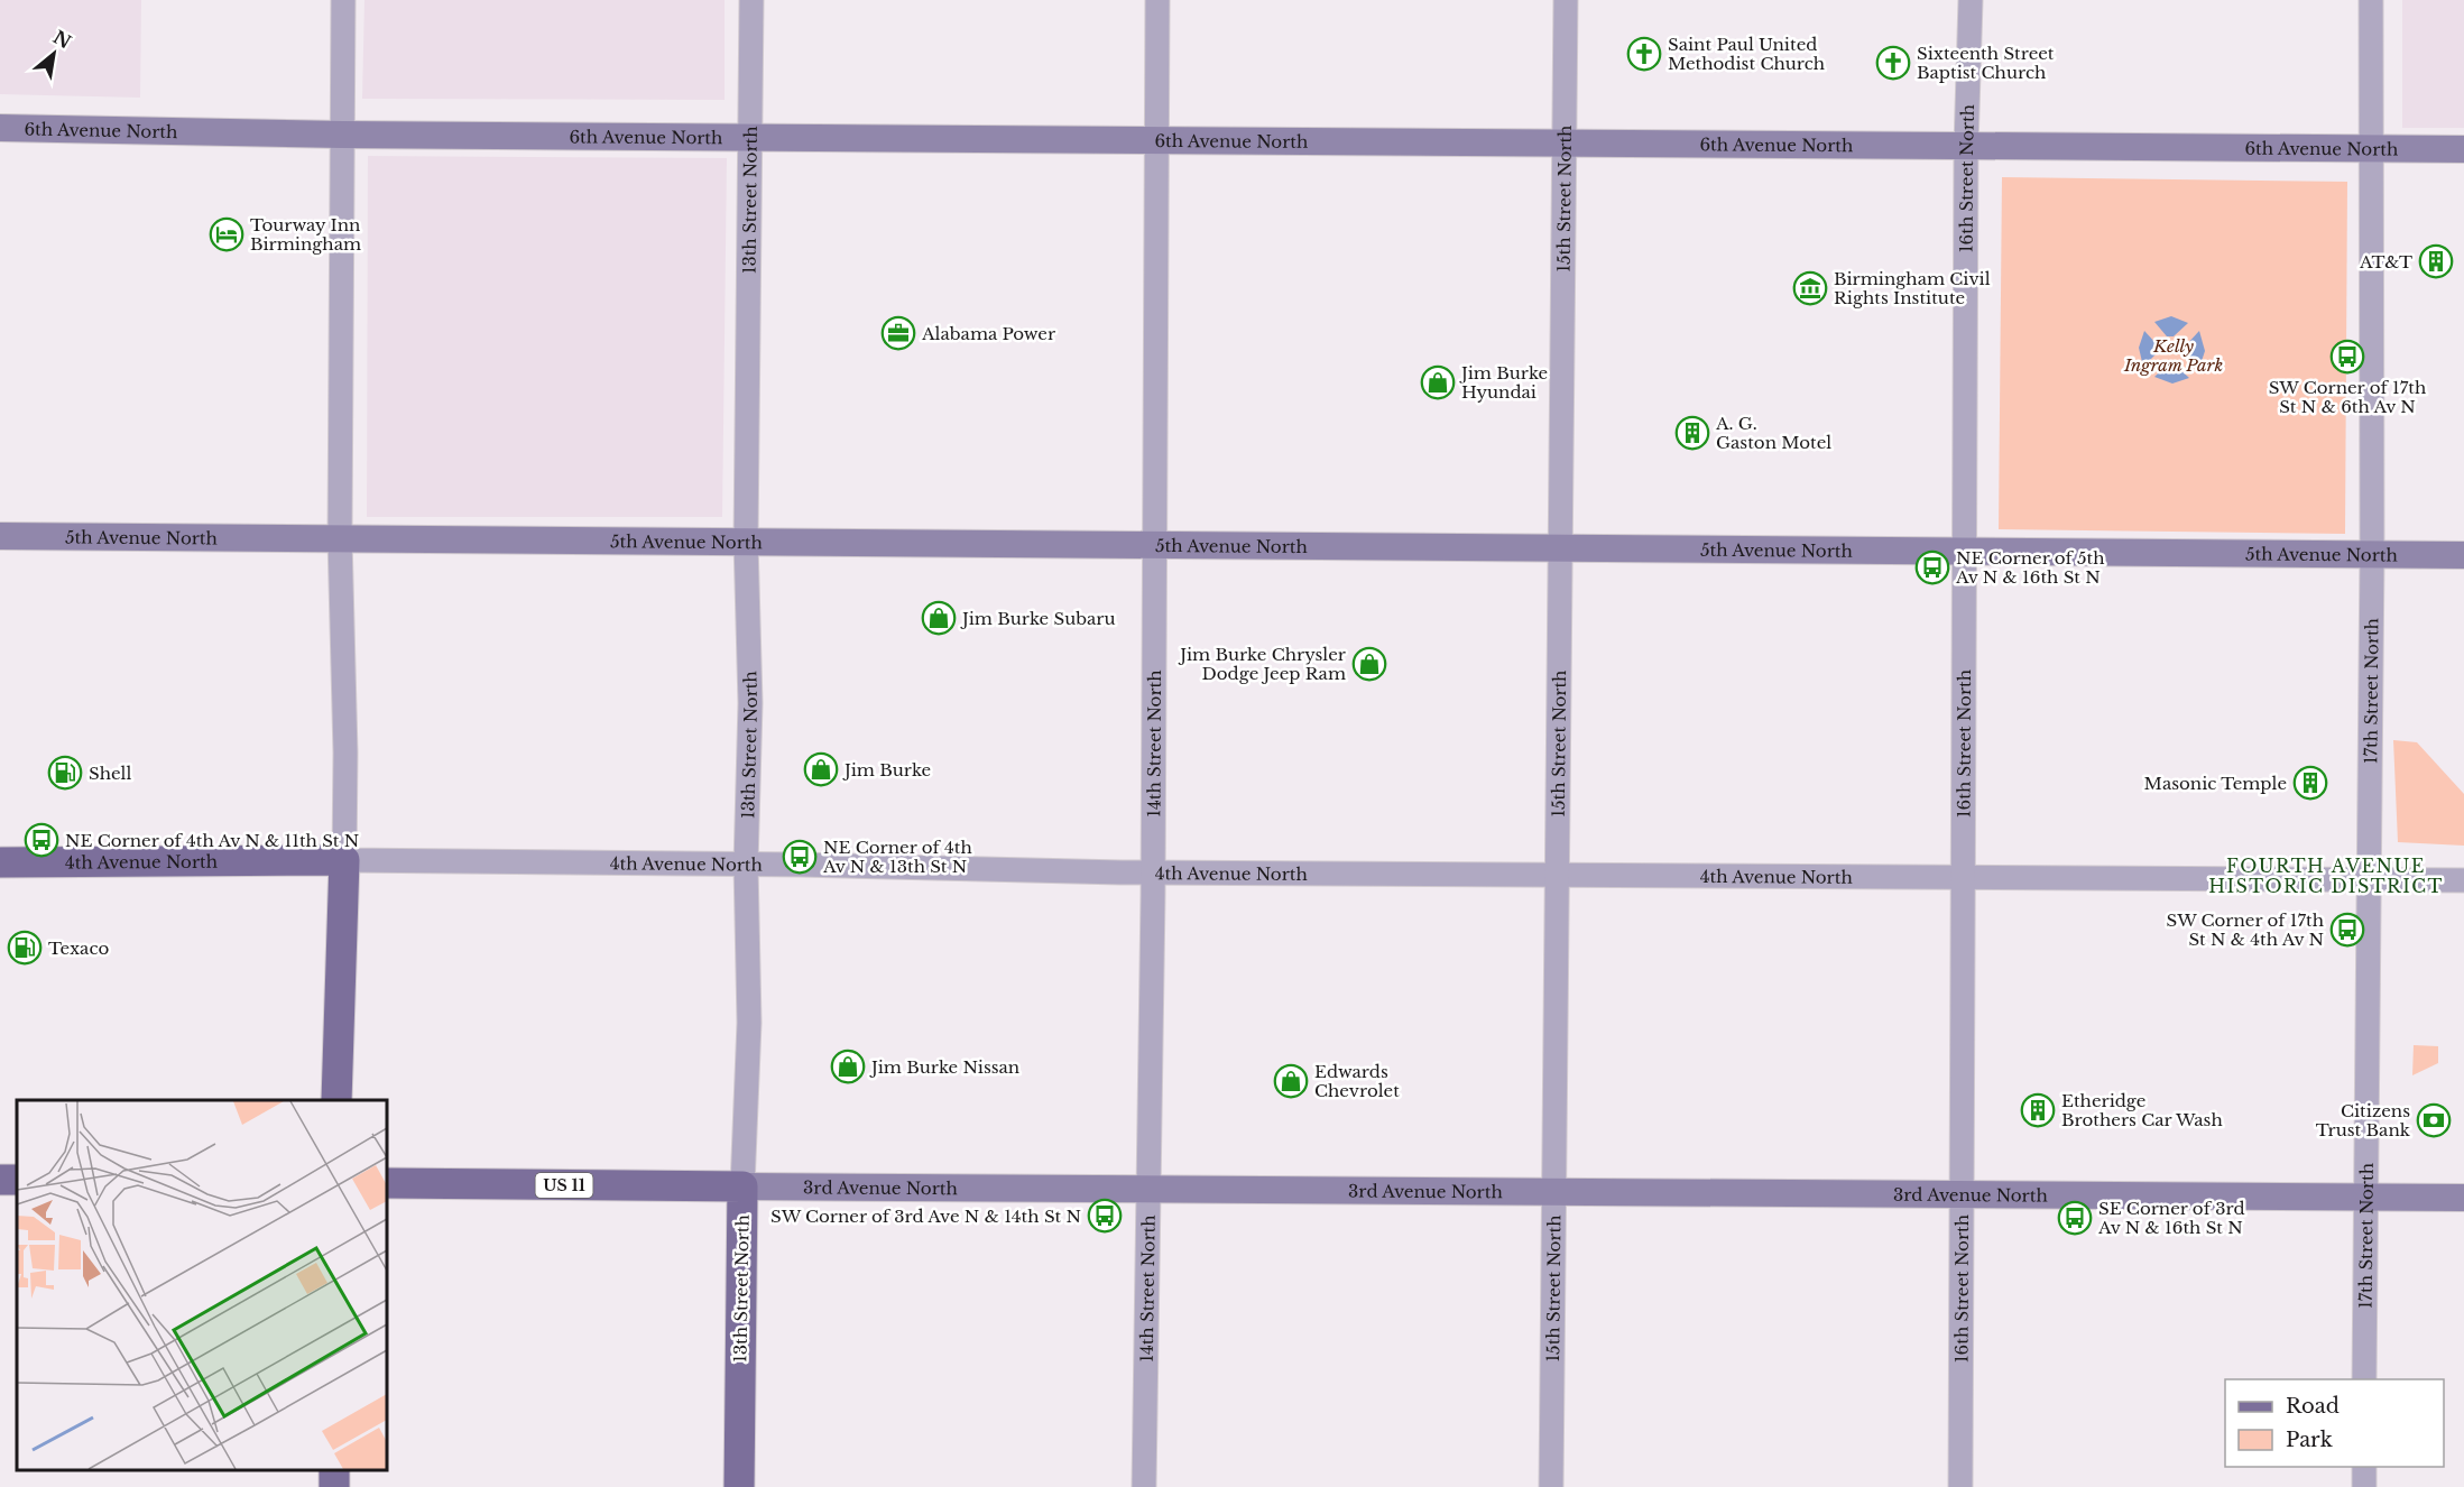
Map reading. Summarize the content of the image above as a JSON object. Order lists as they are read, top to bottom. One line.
{"streets":{"main road":["6th Avenue North","13th Street North","5th Avenue North","4th Avenue North","US 11","3rd Avenue North"],"street":["16th Street North","15th Street North","17th Street North","14th Street North"]},"crossings":[["6th Avenue North","16th Street North"],["6th Avenue North","13th Street North"],["6th Avenue North","15th Street North"],["6th Avenue North","17th Street North"],["6th Avenue North","14th Street North"],["16th Street North","5th Avenue North"],["16th Street North","4th Avenue North"],["16th Street North","3rd Avenue North"],["13th Street North","5th Avenue North"],["13th Street North","4th Avenue North"],["13th Street North","3rd Avenue North"],["15th Street North","5th Avenue North"],["15th Street North","4th Avenue North"],["15th Street North","3rd Avenue North"],["5th Avenue North","17th Street North"],["5th Avenue North","14th Street North"],["17th Street North","4th Avenue North"],["17th Street North","3rd Avenue North"],["14th Street North","4th Avenue North"],["14th Street North","3rd Avenue North"]],"districts":["FOURTH AVENUE HISTORIC DISTRICT"],"parks":["Kelly Ingram Park"],"places":{"church":["Saint Paul United Methodist Church","Sixteenth Street Baptist Church"],"hotel":["Tourway Inn Birmingham"],"building":["AT&T","A. G. Gaston Motel","Masonic Temple","Etheridge Brothers Car Wash"],"museum":["Birmingham Civil Rights Institute"],"office":["Alabama Power"],"bus stop":["SW Corner of 17th St N & 6th Av N","NE Corner of 5th Av N & 16th St N","NE Corner of 4th Av N & 11th St N","NE Corner of 4th Av N & 13th St N","SW Corner of 17th St N & 4th Av N","SW Corner of 3rd Ave N & 14th St N","SE Corner of 3rd Av N & 16th St N"],"shop":["Jim Burke Hyundai","Jim Burke Subaru","Jim Burke Chrysler Dodge Jeep Ram","Jim Burke","Jim Burke Nissan","Edwards Chevrolet"],"fuel station":["Shell","Texaco"],"bank":["Citizens Trust Bank"]},"legend":["Road","Park"],"north":"top right"}
